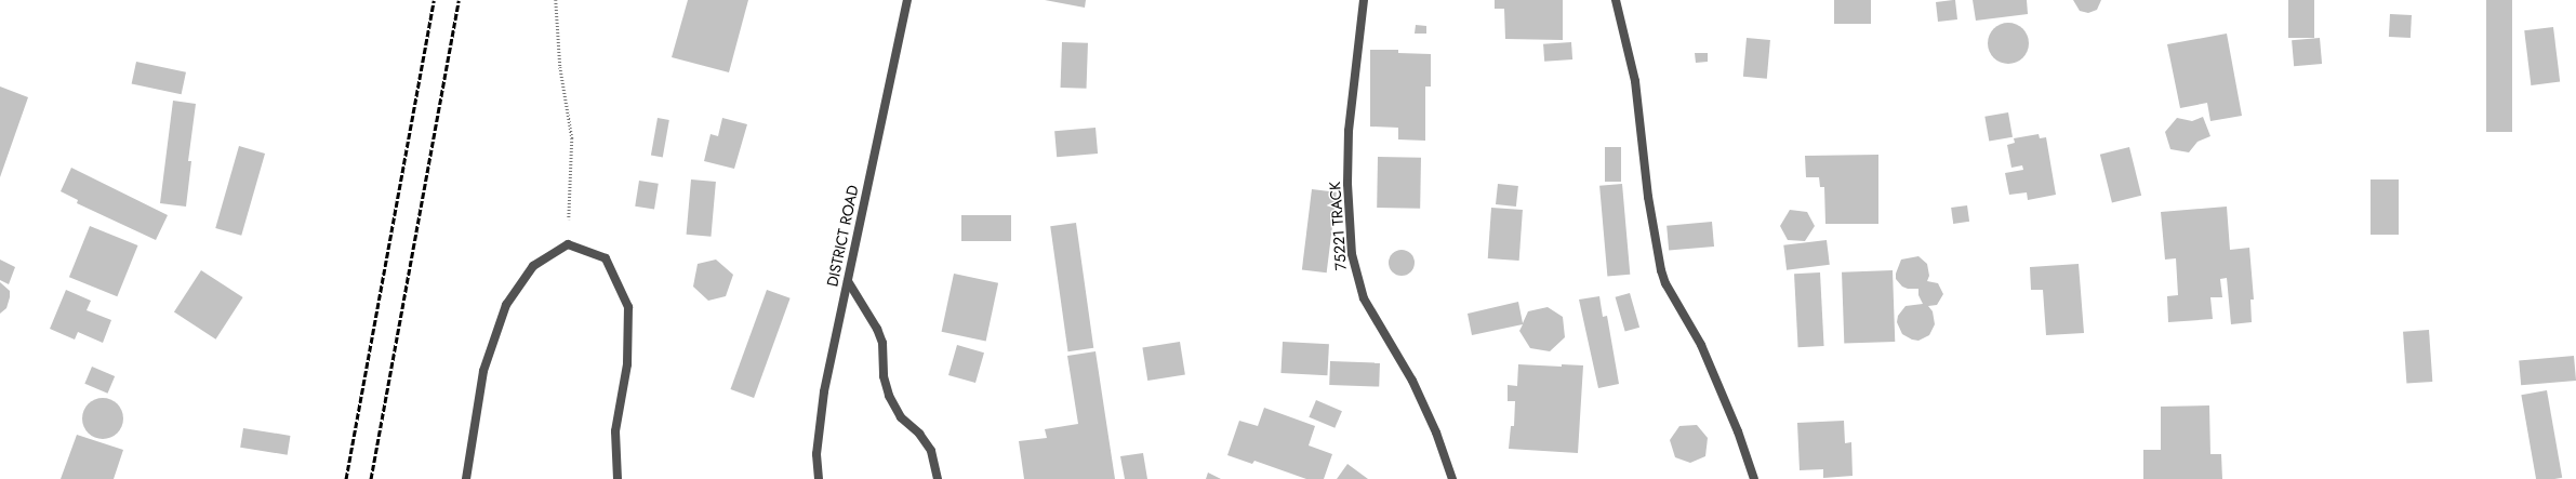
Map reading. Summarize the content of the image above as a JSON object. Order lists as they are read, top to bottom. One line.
{"streets":{"street":["75221 TRACK","DISTRICT ROAD"]}}
